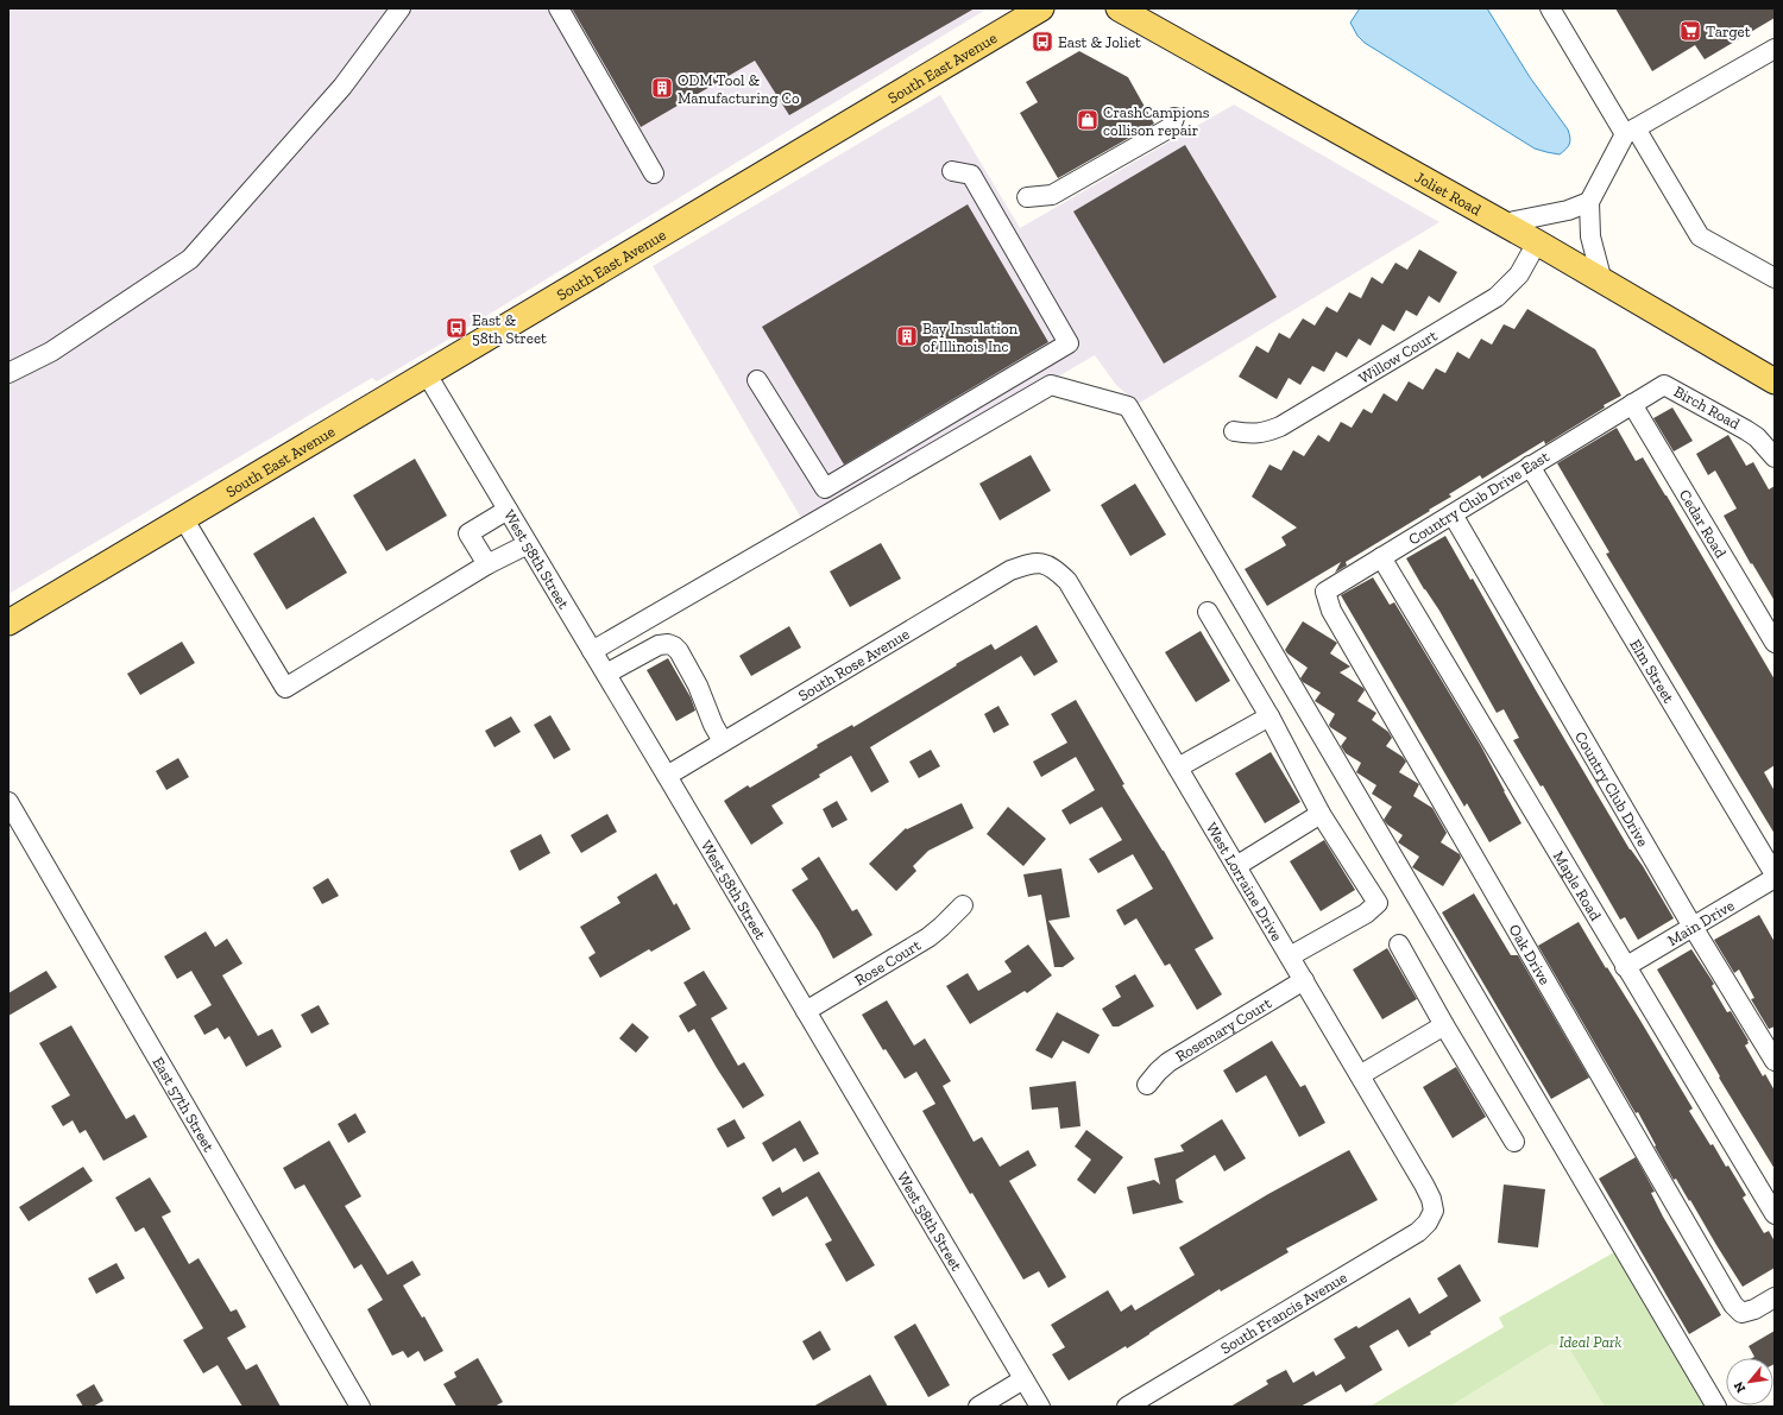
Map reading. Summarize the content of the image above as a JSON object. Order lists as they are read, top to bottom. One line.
{"streets":{"main road":["South East Avenue","Joliet Road"],"street":["Willow Court","Birch Road","Country Club Drive East","Cedar Road","West 58th Street","South Rose Avenue","Elm Street","Country Club Drive","West Lorraine Drive","Maple Road","Main Drive","Oak Drive","Rose Court","Rosemary Court","East 57th Street","South Francis Avenue"]},"crossings":[["South East Avenue","West 58th Street"],["Joliet Road","Willow Court"],["Birch Road","Country Club Drive East"],["Birch Road","Cedar Road"],["Country Club Drive East","Cedar Road"],["Country Club Drive East","Elm Street"],["Country Club Drive East","Country Club Drive"],["Country Club Drive East","Maple Road"],["Country Club Drive East","Oak Drive"],["West 58th Street","South Rose Avenue"],["West 58th Street","Rose Court"],["South Rose Avenue","West Lorraine Drive"],["Elm Street","Main Drive"],["Country Club Drive","Main Drive"],["West Lorraine Drive","Rosemary Court"],["West Lorraine Drive","South Francis Avenue"],["Maple Road","Main Drive"]],"parks":["Ideal Park"],"places":{"supermarket":["Target"],"bus stop":["East & Joliet","East & 58th Street"],"building":["ODM Tool & Manufacturing Co","Bay Insulation of Illinois Inc"],"shop":["CrashCampions collison repair"]},"north":"bottom left"}
